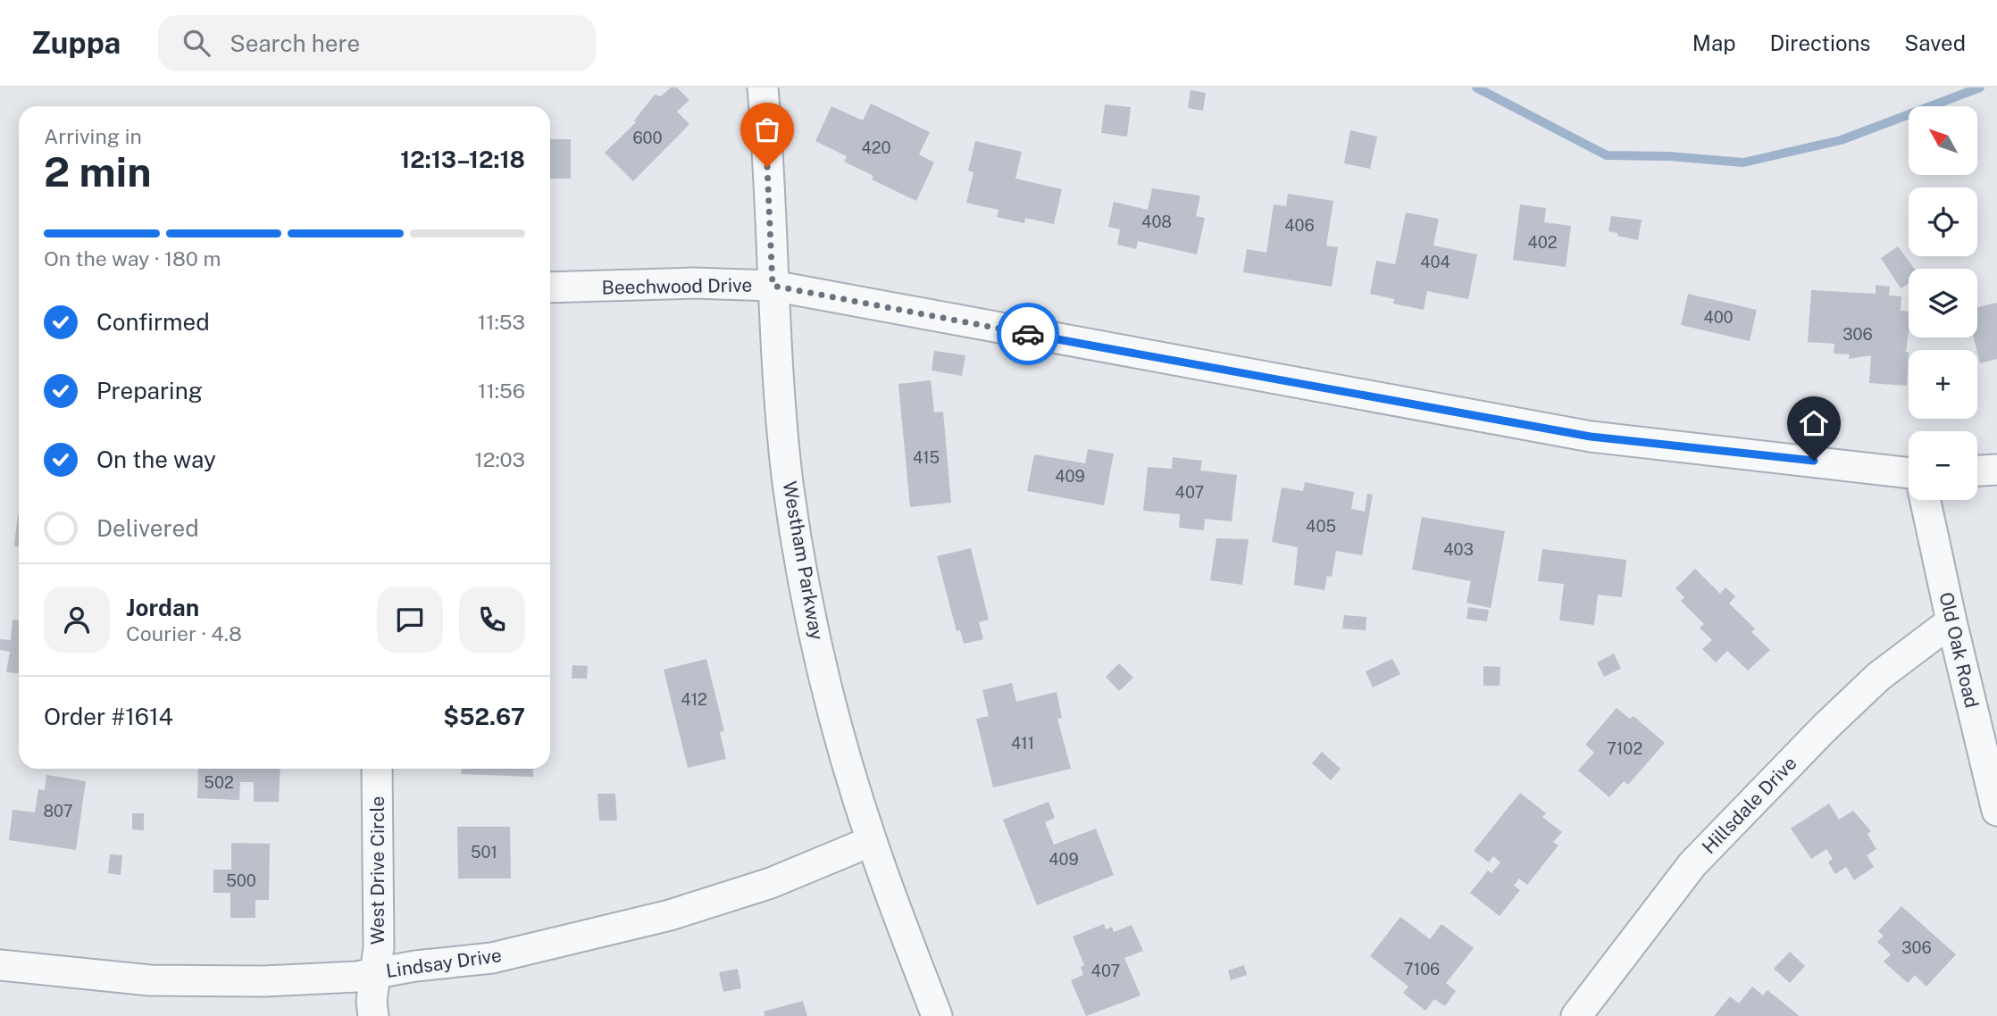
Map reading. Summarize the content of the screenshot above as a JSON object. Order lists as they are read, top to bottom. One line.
{"streets":{"street":["Beechwood Drive","Westham Parkway","Old Oak Road","Hillsdale Drive","West Drive Circle","Lindsay Drive"]},"crossings":[["Beechwood Drive","Westham Parkway"],["Westham Parkway","Lindsay Drive"],["Old Oak Road","Hillsdale Drive"],["West Drive Circle","Lindsay Drive"]],"house_numbers":["600","420","408","406","402","404","400","306","415","409","407","405","403","412","411","7102","502","807","501","409","500","306","7106","407"],"north":"top left","page":{"header":"Zuppa","search":"Search here","nav":["Map","Directions","Saved"],"map_buttons":["+","−"],"heading":["2 min","Arriving in","12:13–12:18"],"panel":["Jordan","Courier · 4.8","Order #1614","$52.67"],"bar":"On the way · 180 m","list":[["Confirmed","11:53"],["Preparing","11:56"],["On the way","12:03"],"Delivered"]}}
